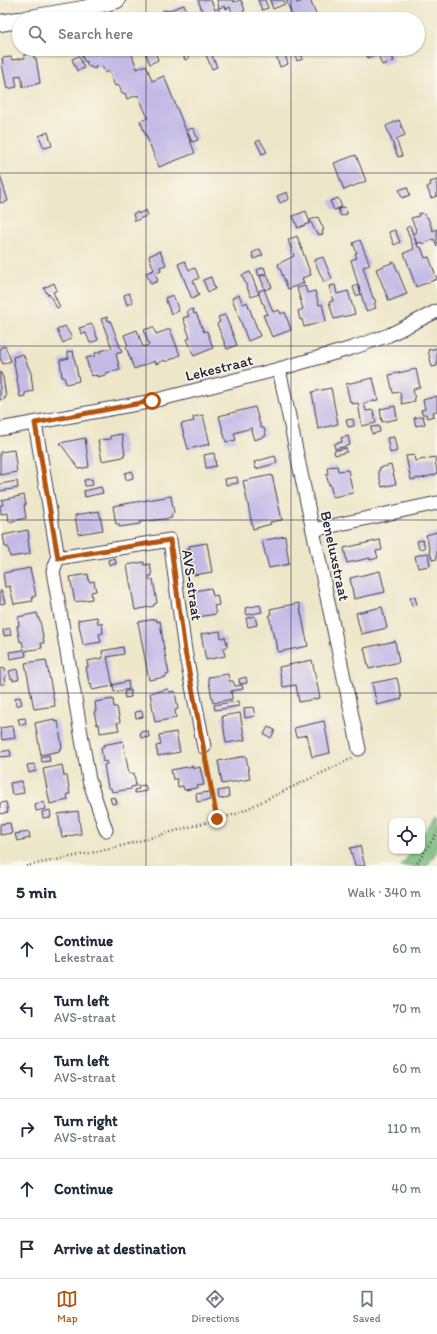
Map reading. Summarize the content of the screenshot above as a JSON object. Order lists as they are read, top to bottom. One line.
{"streets":{"street":["Lekestraat","Beneluxstraat","AVS-straat"]},"crossings":[["Lekestraat","Beneluxstraat"]],"page":{"search":"Search here","heading":["5 min","Walk · 340 m"],"list":[["Continue","Lekestraat","60 m"],["Turn left","AVS-straat","70 m"],["Turn left","AVS-straat","60 m"],["Turn right","AVS-straat","110 m"],["Continue","40 m"],"Arrive at destination"],"nav":["Map","Directions","Saved"]}}
